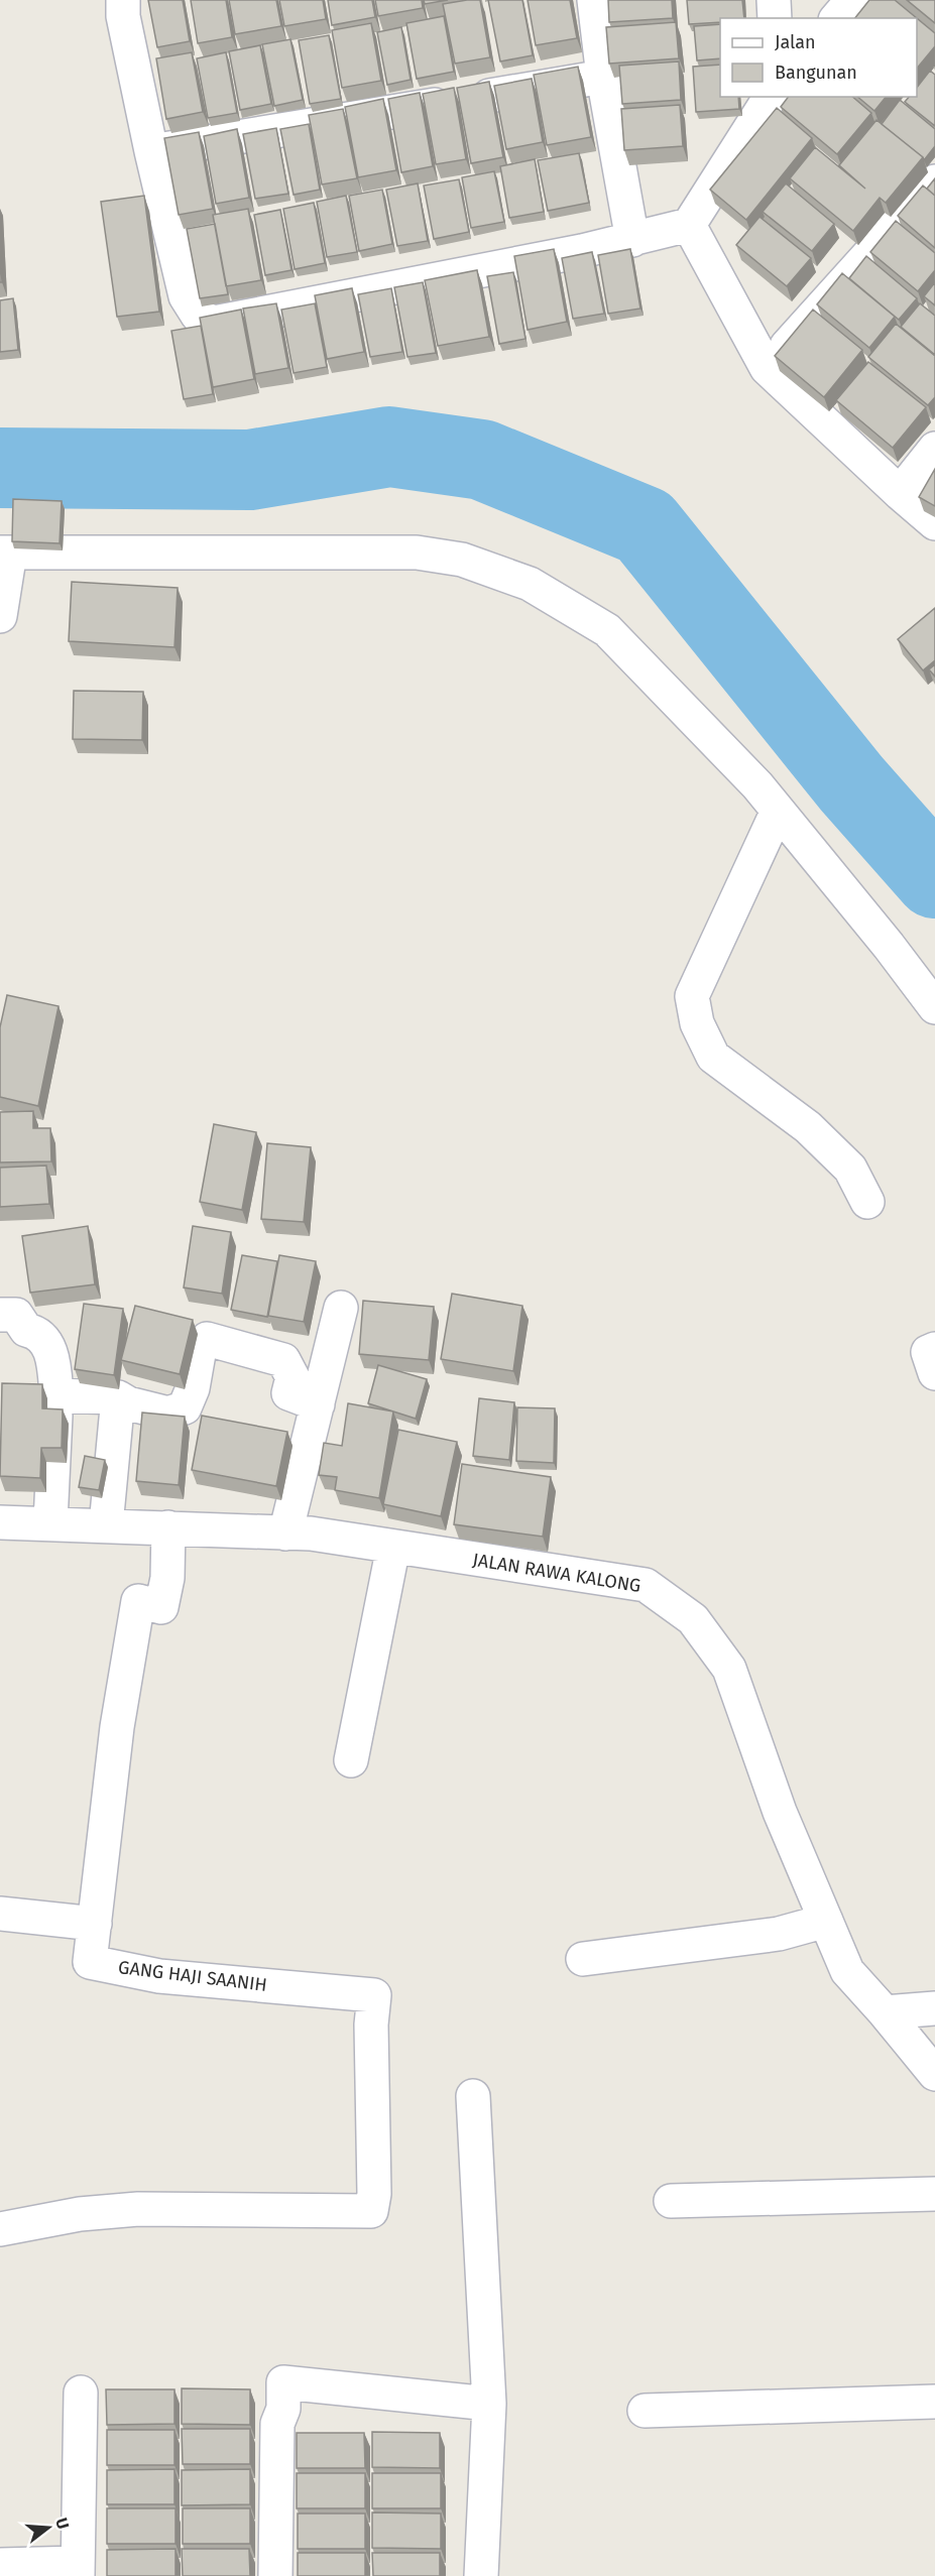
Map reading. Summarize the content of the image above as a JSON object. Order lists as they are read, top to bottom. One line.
{"streets":{"street":["JALAN RAWA KALONG","GANG HAJI SAANIH"]},"crossings":[["JALAN RAWA KALONG","GANG HAJI SAANIH"]],"legend":["Jalan","Bangunan"],"north":"right"}
